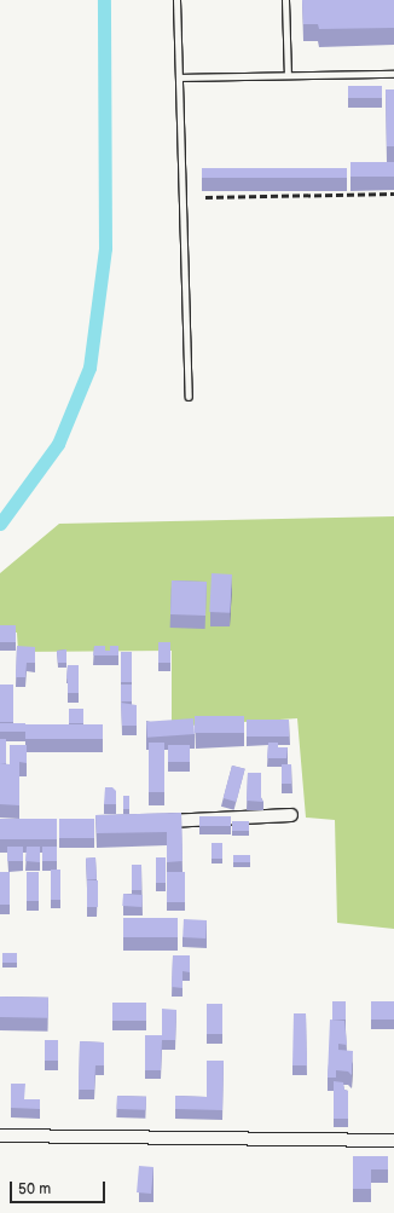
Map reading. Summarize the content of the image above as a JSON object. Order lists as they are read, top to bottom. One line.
{"scale_bar":"50 m"}
